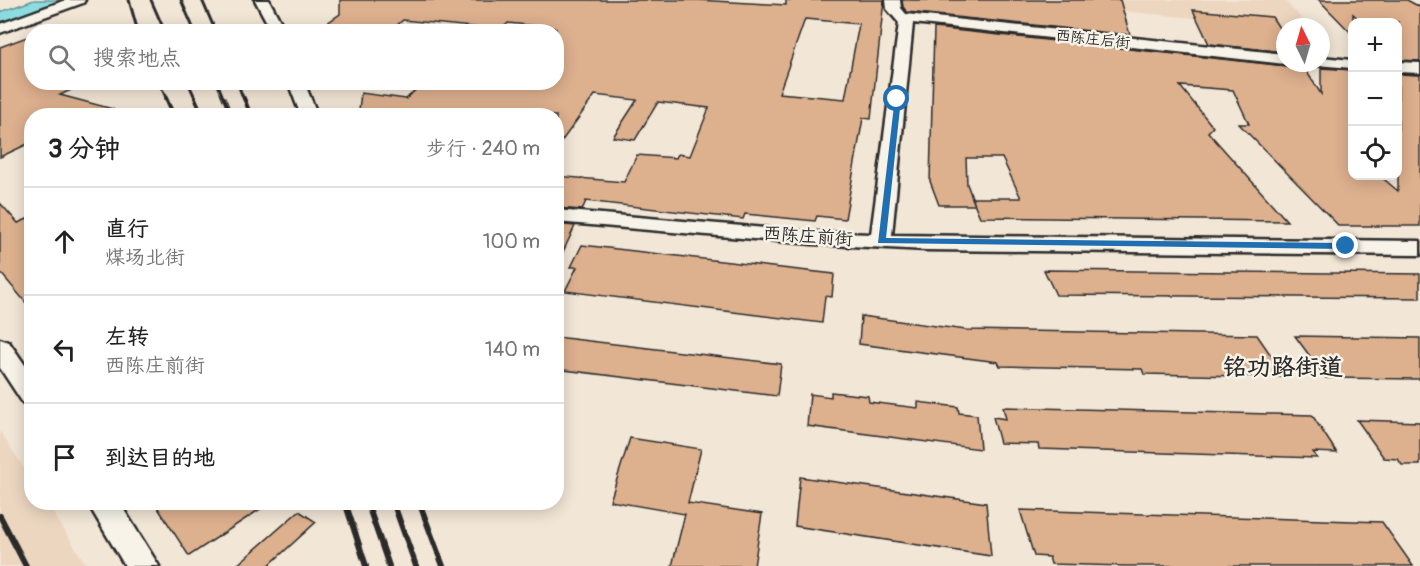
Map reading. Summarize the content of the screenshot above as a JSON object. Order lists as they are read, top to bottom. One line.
{"streets":{"street":["西陈庄后街","西陈庄前街"]},"districts":["铭功路街道"],"north":"top","page":{"map_buttons":["+","−"],"search":"搜索地点","heading":["3 分钟","步行 · 240 m"],"list":[["直行","煤场北街","100 m"],["左转","西陈庄前街","140 m"],"到达目的地"]}}
